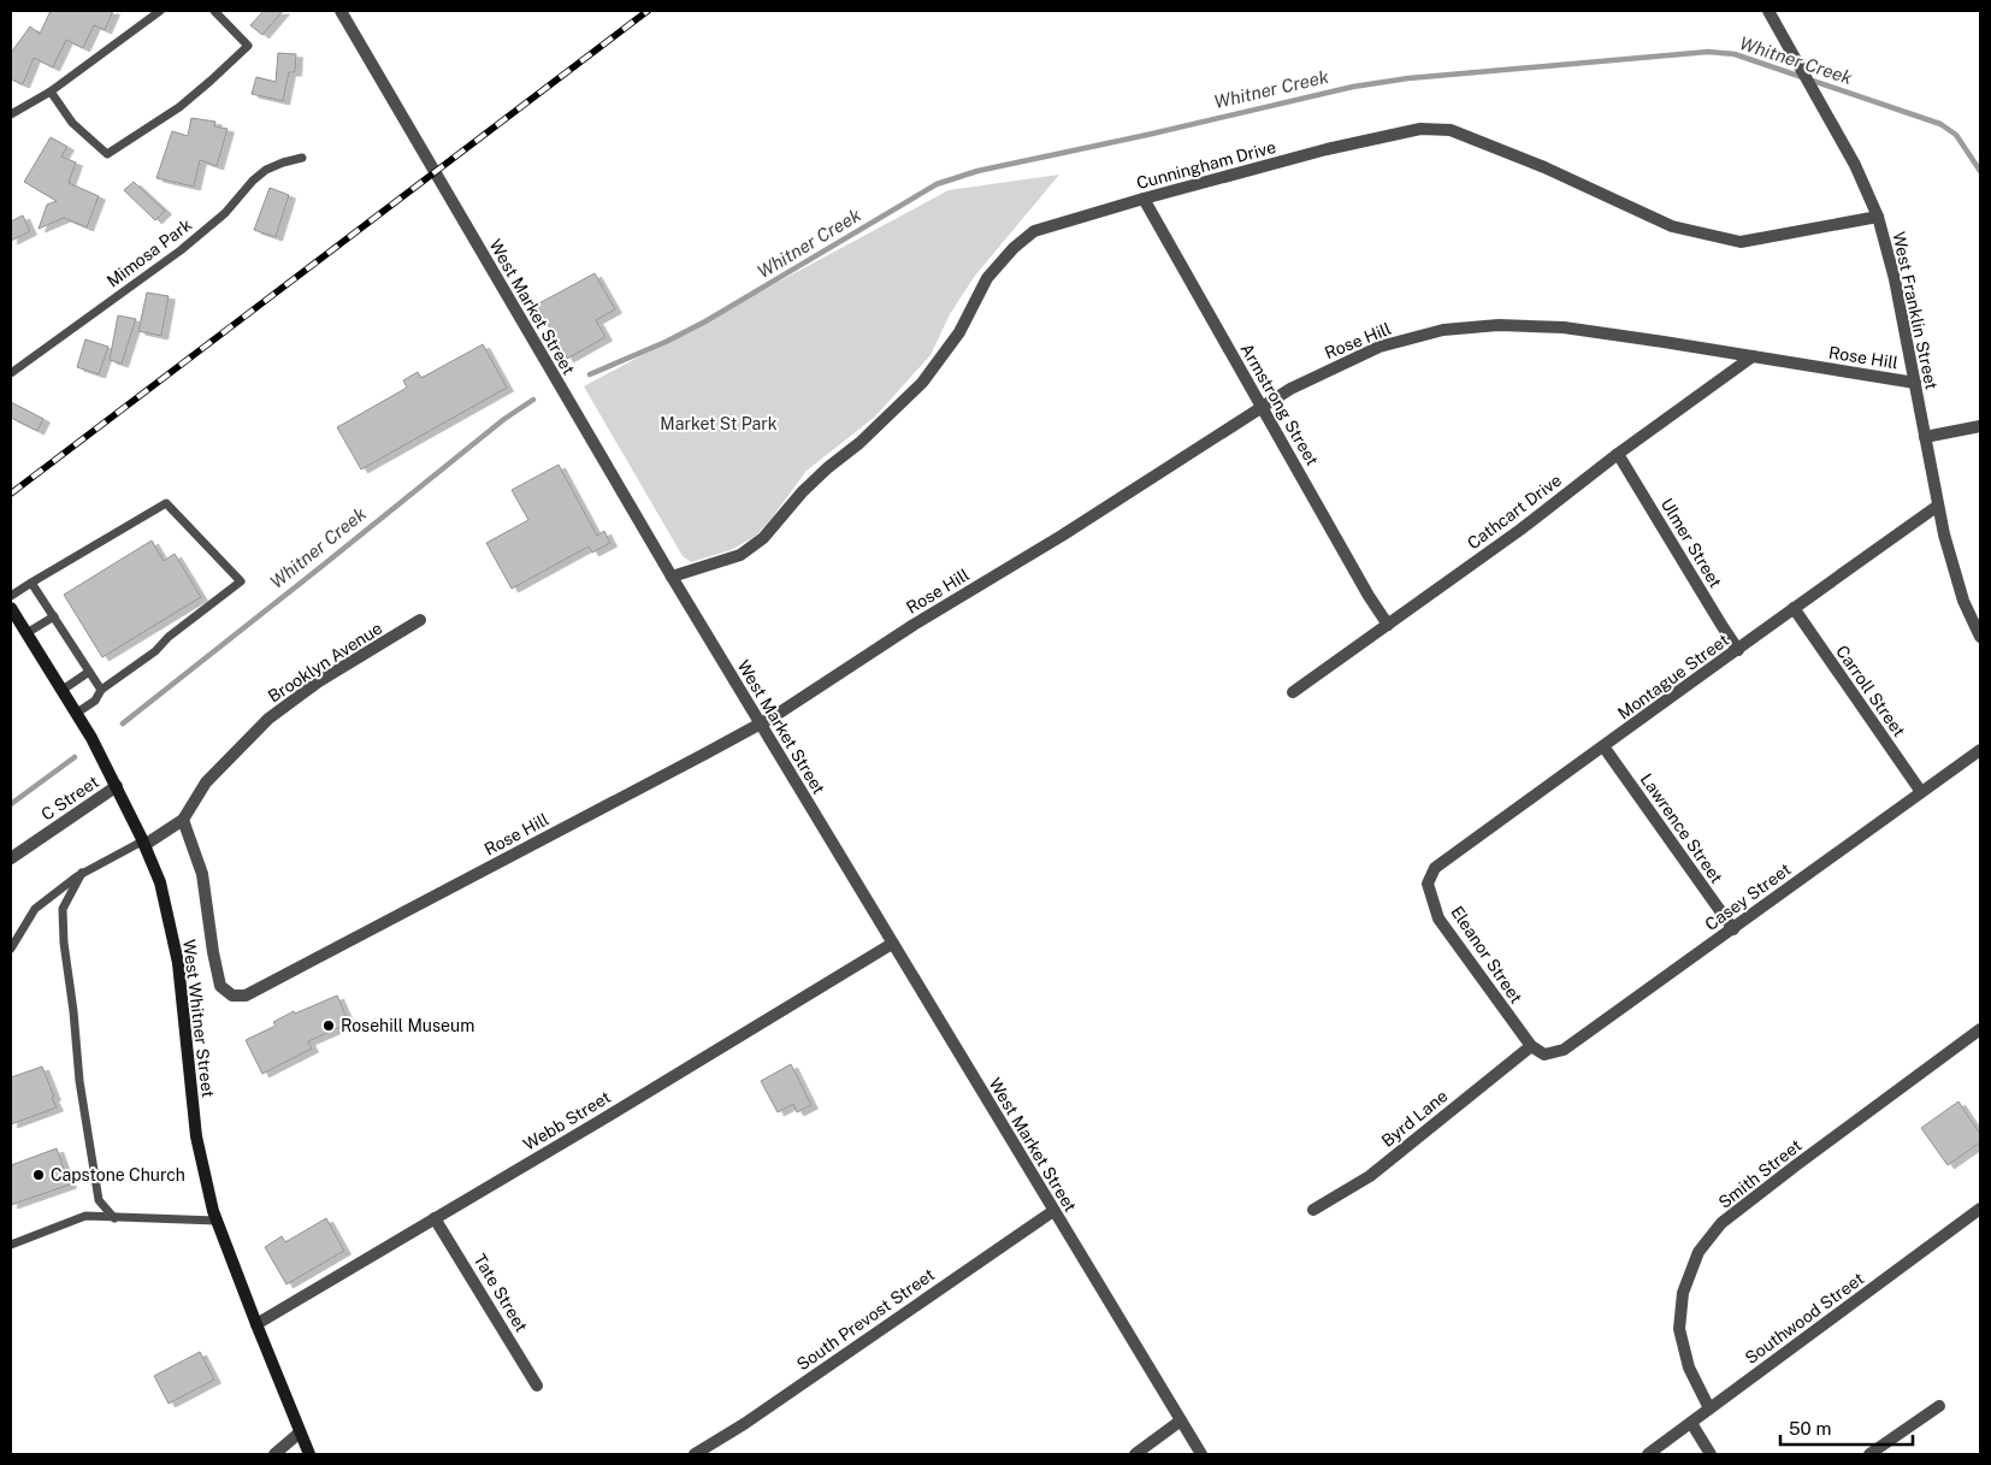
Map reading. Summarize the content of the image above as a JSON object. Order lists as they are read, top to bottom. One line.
{"streets":{"main road":["West Whitner Street"],"street":["Cunningham Drive","West Market Street","West Franklin Street","Rose Hill","Armstrong Street","Cathcart Drive","Ulmer Street","Brooklyn Avenue","Montague Street","Carroll Street","C Street","Lawrence Street","Casey Street","Eleanor Street","Byrd Lane","Webb Street","Smith Street","Tate Street","Southwood Street","South Prevost Street"],"lane":["Mimosa Park"]},"crossings":[["Cunningham Drive","West Market Street"],["Cunningham Drive","West Franklin Street"],["Cunningham Drive","Armstrong Street"],["West Market Street","Rose Hill"],["West Market Street","Webb Street"],["West Market Street","South Prevost Street"],["West Franklin Street","Rose Hill"],["West Franklin Street","Montague Street"],["Rose Hill","Armstrong Street"],["Rose Hill","Cathcart Drive"],["Rose Hill","Brooklyn Avenue"],["Armstrong Street","Cathcart Drive"],["Cathcart Drive","Ulmer Street"],["Ulmer Street","Montague Street"],["Montague Street","Carroll Street"],["Montague Street","Lawrence Street"],["Montague Street","Eleanor Street"],["Carroll Street","Casey Street"],["C Street","West Whitner Street"],["Lawrence Street","Casey Street"],["Casey Street","Eleanor Street"],["Casey Street","Byrd Lane"],["Eleanor Street","Byrd Lane"],["West Whitner Street","Webb Street"],["Webb Street","Tate Street"],["Smith Street","Southwood Street"]],"water":["Whitner Creek"],"parks":["Market St Park"],"places":["Rosehill Museum","Capstone Church"],"scale_bar":"50 m"}
